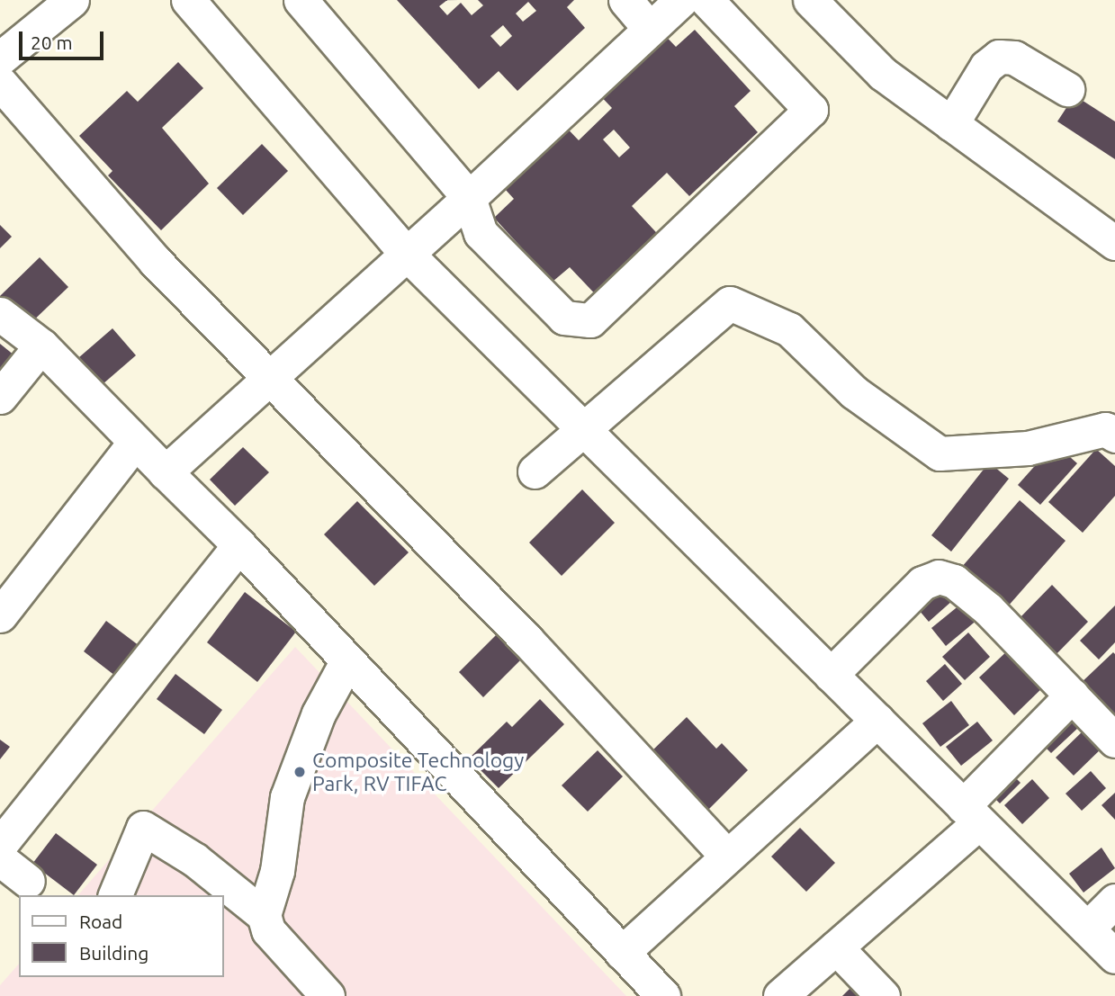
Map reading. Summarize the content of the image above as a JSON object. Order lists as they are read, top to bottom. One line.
{"places":["Composite Technology Park, RV TIFAC"],"legend":["Road","Building"],"scale_bar":"20 m"}
